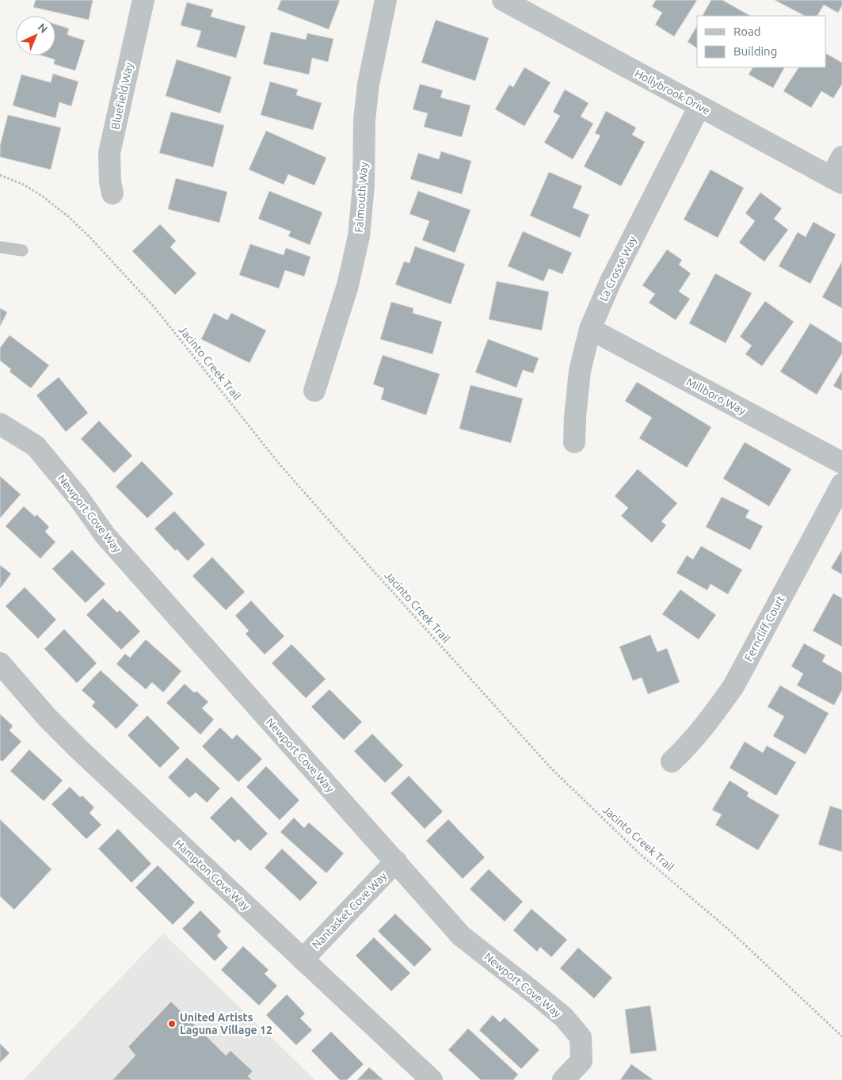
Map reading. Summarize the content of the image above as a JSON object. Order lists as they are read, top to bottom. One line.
{"streets":{"street":["Hollybrook Drive","Bluefield Way","Falmouth Way","La Crosse Way","Millboro Way","Newport Cove Way","Ferncliff Court","Hampton Cove Way","Nantasket Cove Way"],"path":["Jacinto Creek Trail"]},"crossings":[["Hollybrook Drive","La Crosse Way"],["La Crosse Way","Millboro Way"],["Newport Cove Way","Nantasket Cove Way"],["Hampton Cove Way","Nantasket Cove Way"]],"places":["United Artists Laguna Village 12"],"legend":["Road","Building"],"north":"top right"}
